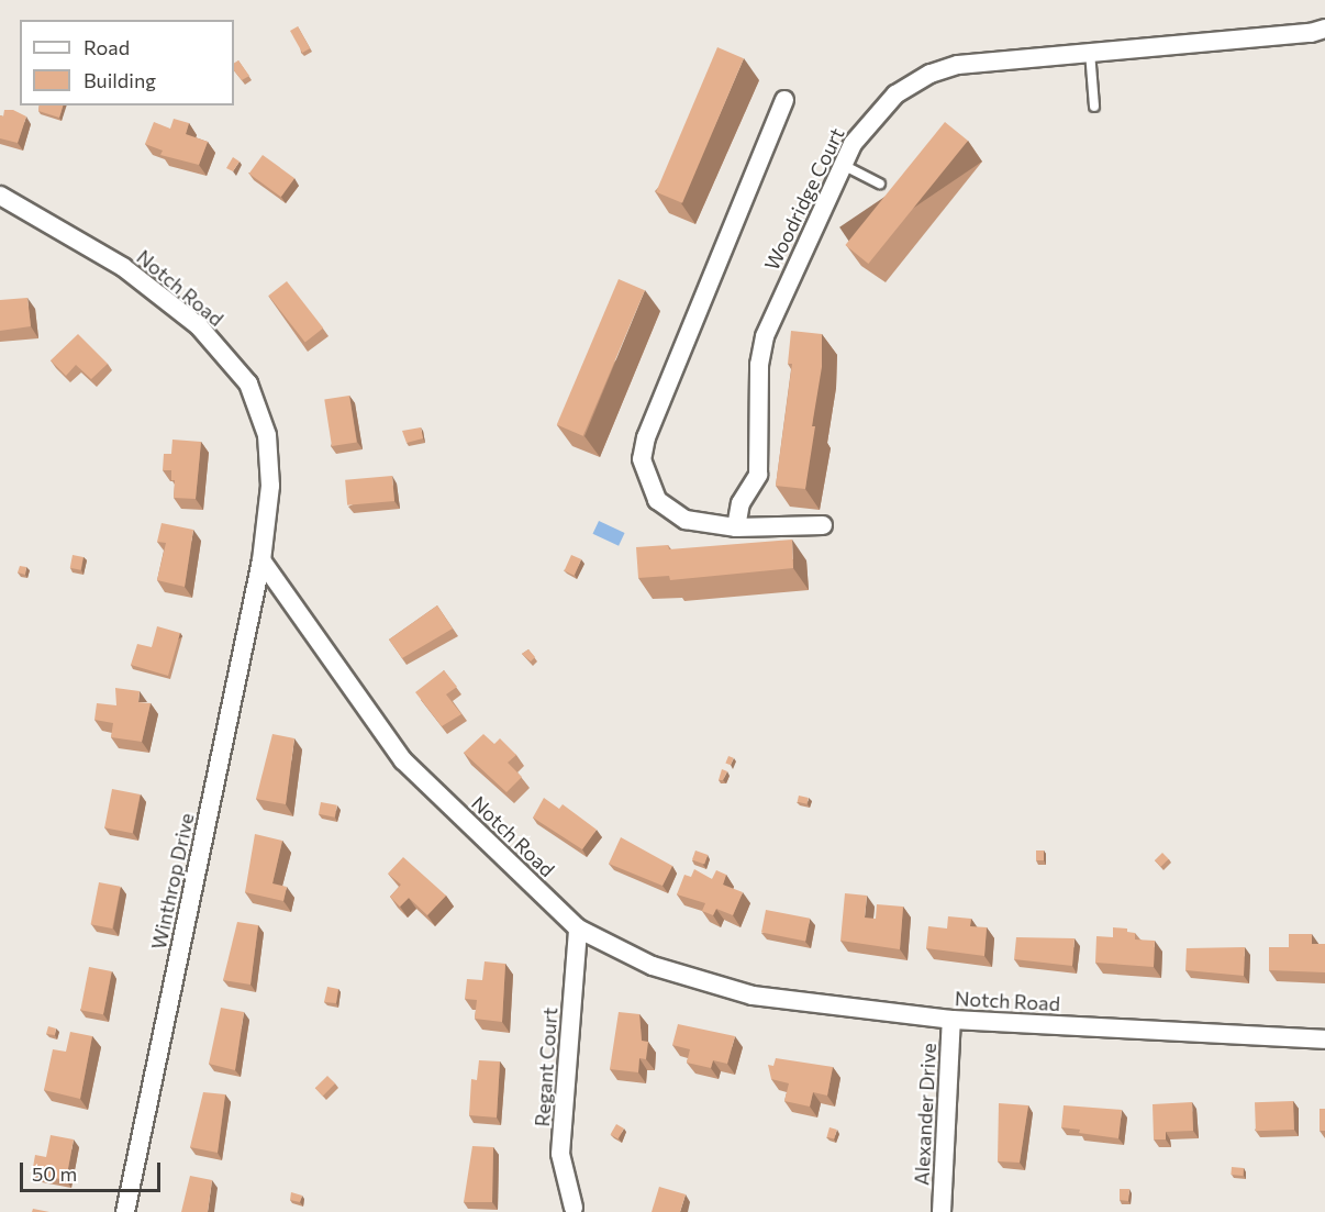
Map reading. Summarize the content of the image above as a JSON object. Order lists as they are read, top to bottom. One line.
{"streets":{"street":["Woodridge Court","Notch Road","Winthrop Drive","Regant Court","Alexander Drive"]},"crossings":[["Notch Road","Winthrop Drive"],["Notch Road","Regant Court"],["Notch Road","Alexander Drive"]],"legend":["Road","Building"],"scale_bar":"50 m"}
